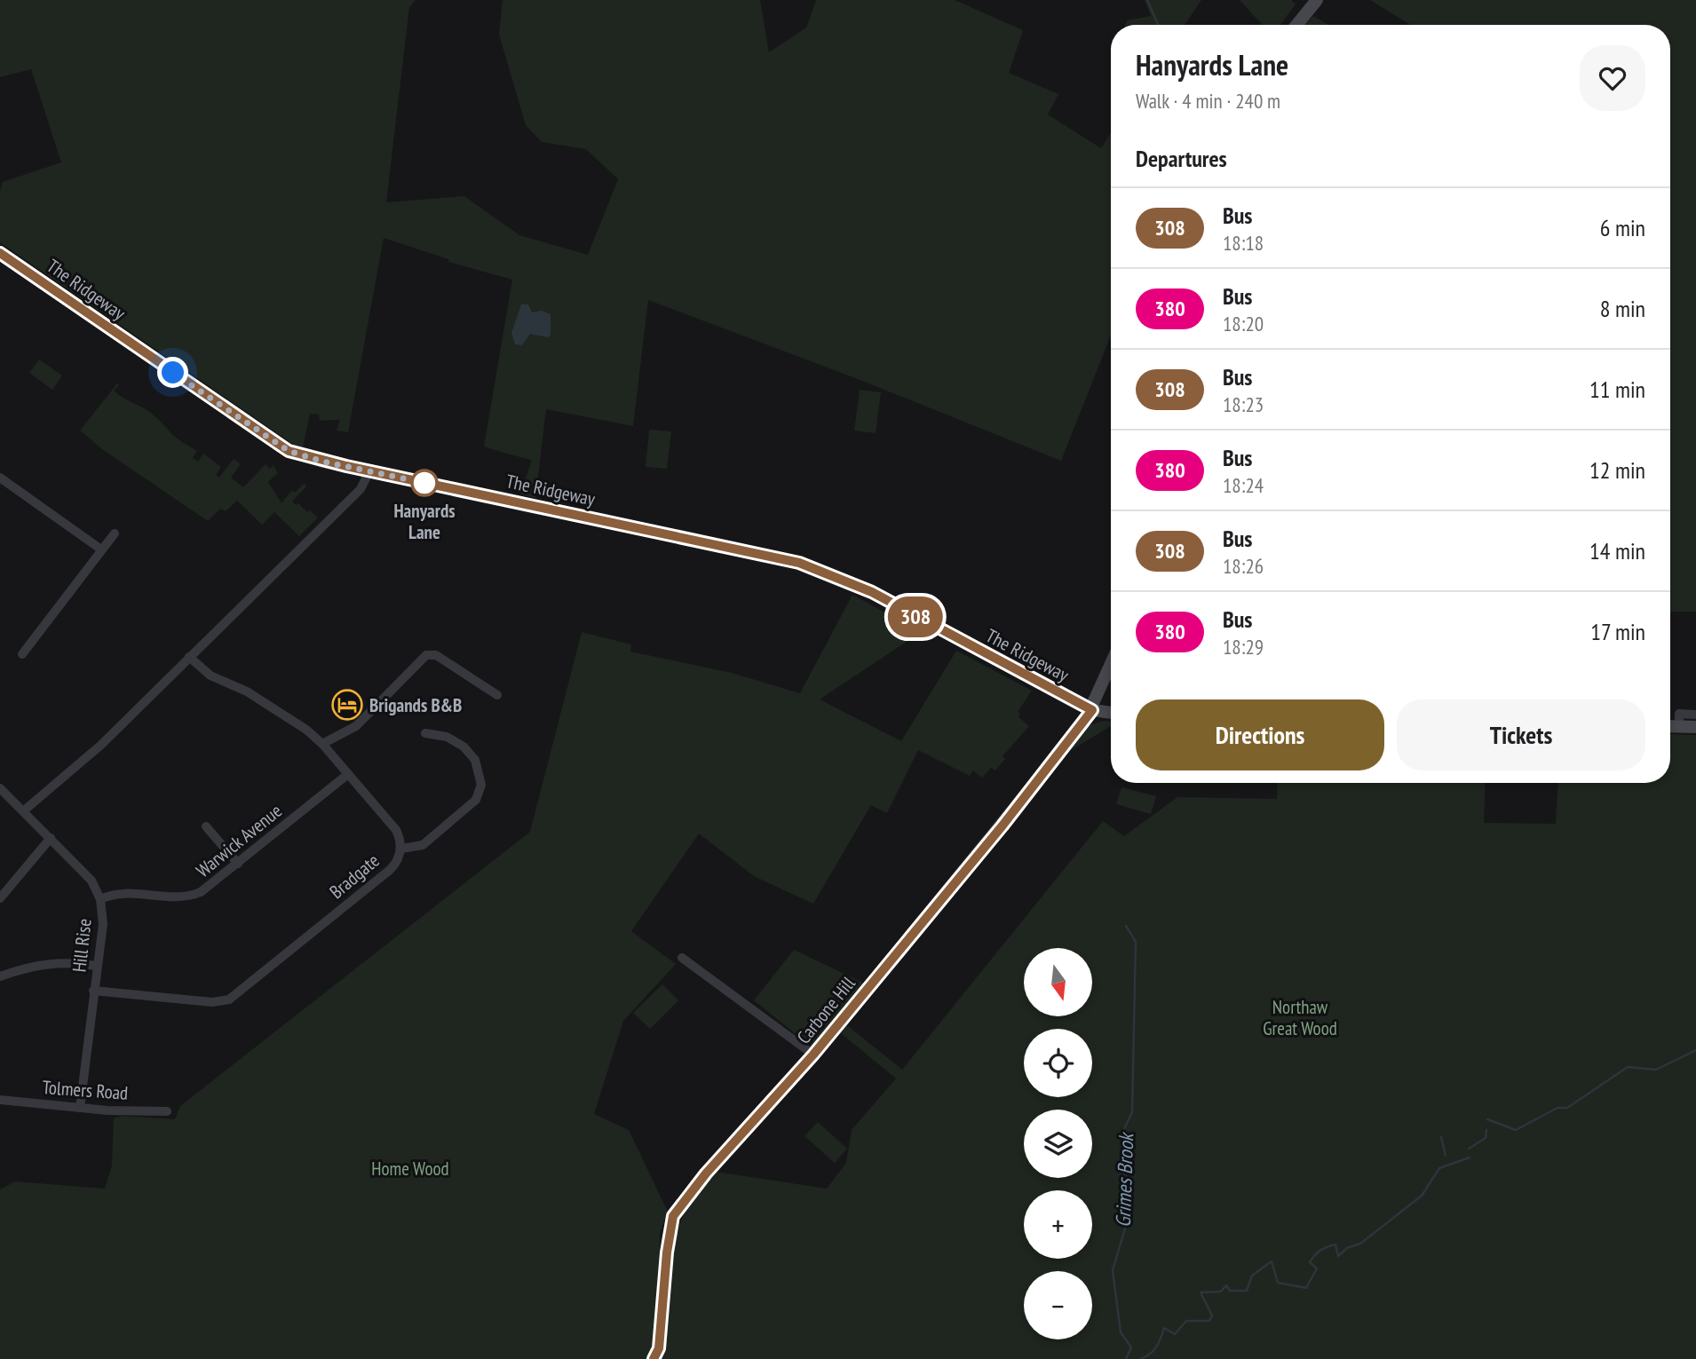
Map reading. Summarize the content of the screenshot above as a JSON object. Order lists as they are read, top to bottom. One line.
{"streets":{"street":["The Ridgeway","Warwick Avenue","Bradgate","Hill Rise","Carbone Hill","Tolmers Road"]},"crossings":[["The Ridgeway","Carbone Hill"],["Warwick Avenue","Bradgate"],["Warwick Avenue","Hill Rise"],["Bradgate","Hill Rise"],["Hill Rise","Tolmers Road"]],"water":["Grimes Brook"],"parks":["Northaw Great Wood","Home Wood"],"places":{"other":["Hanyards Lane"],"hotel":["Brigands B&B"]},"lines":["bus line 308"],"north":"bottom","page":{"on_map":"308","heading":[["Hanyards Lane","Walk · 4 min · 240 m"],"Departures"],"list":[{"mark":"308","name":"Bus","note":"18:18","value":"6 min"},{"mark":"380","name":"Bus","note":"18:20","value":"8 min"},{"mark":"308","name":"Bus","note":"18:23","value":"11 min"},{"mark":"380","name":"Bus","note":"18:24","value":"12 min"},{"mark":"308","name":"Bus","note":"18:26","value":"14 min"},{"mark":"380","name":"Bus","note":"18:29","value":"17 min"}],"buttons":["Directions","Tickets"],"map_buttons":["+","−"]}}
